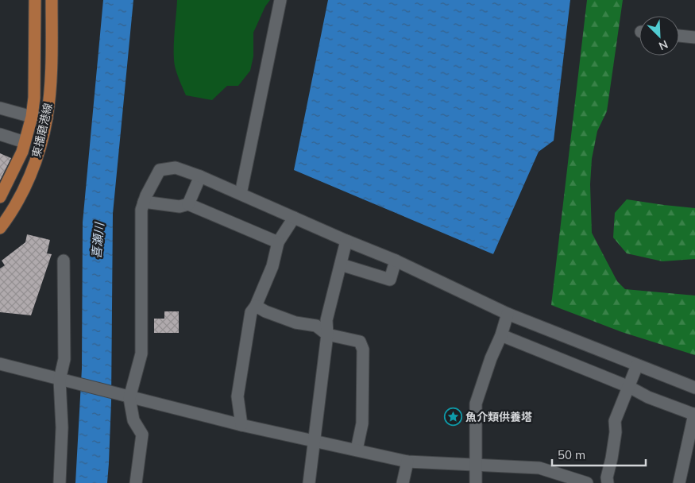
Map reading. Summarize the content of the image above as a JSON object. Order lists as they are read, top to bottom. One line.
{"streets":{"main road":["東播磨港線"]},"water":["喜瀬川"],"places":{"place":["魚介類供養塔"]},"scale_bar":"50 m","north":"bottom right"}
